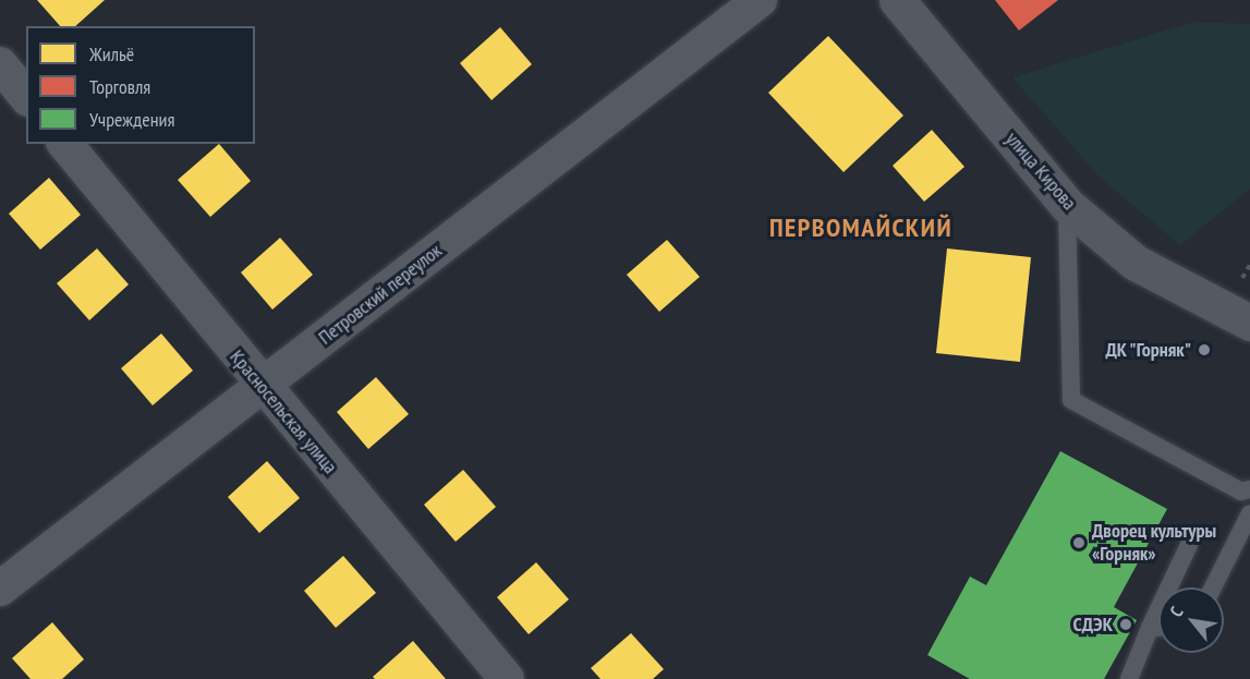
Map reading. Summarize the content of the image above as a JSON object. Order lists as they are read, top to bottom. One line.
{"streets":{"street":["улица Кирова","Петровский переулок","Красносельская улица"]},"crossings":[["Петровский переулок","Красносельская улица"]],"districts":["ПЕРВОМАЙСКИЙ"],"places":["ДК \"Горняк\"","Дворец культуры «Горняк»","СДЭК"],"legend":["Жильё","Торговля","Учреждения"],"north":"top left"}
